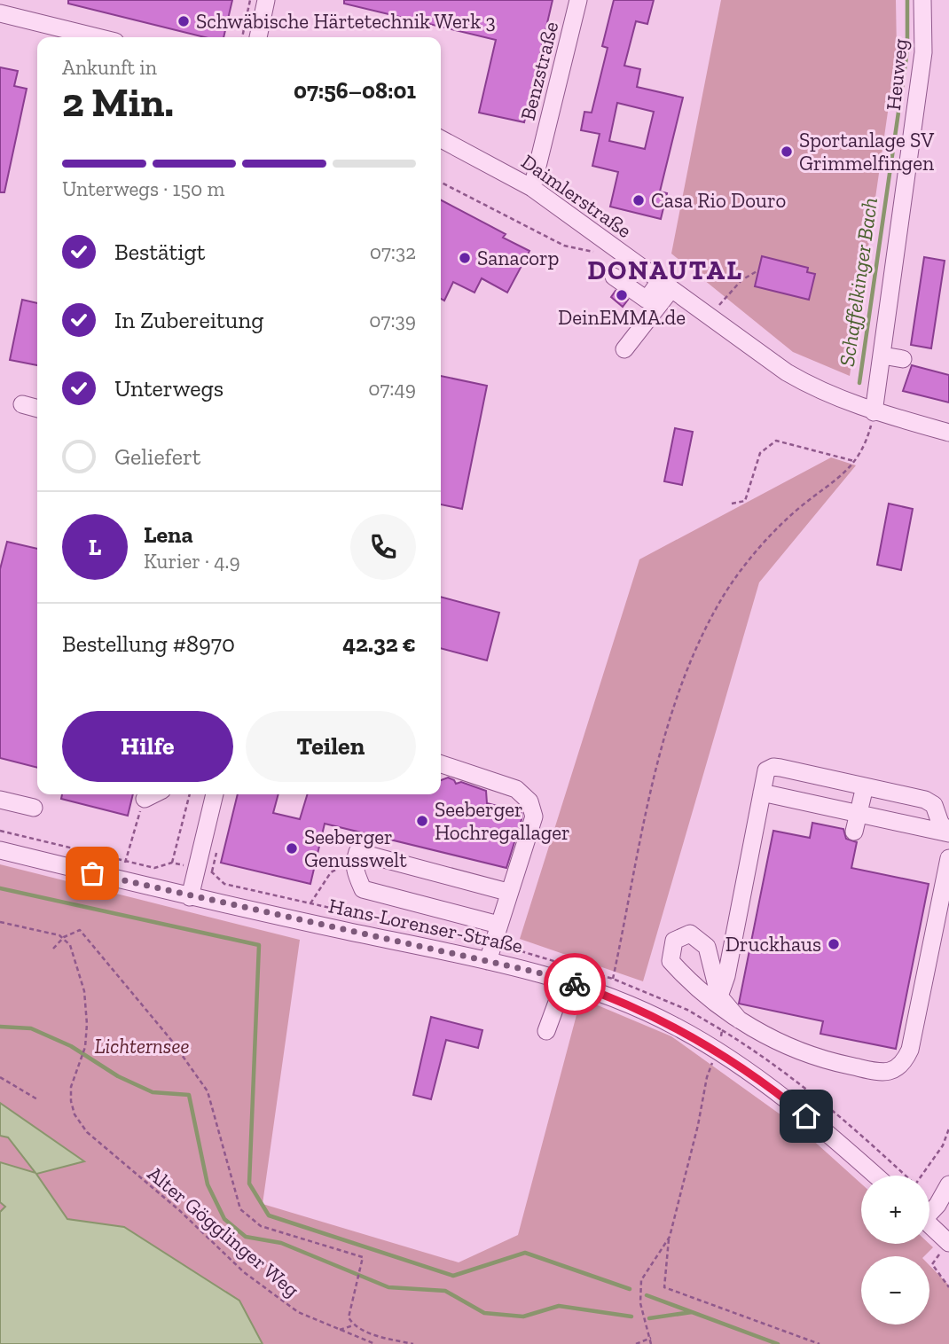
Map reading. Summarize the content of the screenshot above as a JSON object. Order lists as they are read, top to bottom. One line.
{"streets":{"street":["Benzstraße","Heuweg","Daimlerstraße","Hans-Lorenser-Straße"],"path":["Alter Gögglinger Weg"]},"crossings":[["Benzstraße","Daimlerstraße"],["Heuweg","Daimlerstraße"]],"districts":["DONAUTAL"],"water":["Schaffelkinger Bach"],"parks":["Lichternsee"],"places":["Schwäbische Härtetechnik Werk 3","Sportanlage SV Grimmelfingen","Casa Rio Douro","Sanacorp","DeinEMMA.de","Seeberger Hochregallager","Seeberger Genusswelt","Druckhaus"],"page":{"heading":["2 Min.","Ankunft in","07:56–08:01"],"panel":["Lena","Kurier · 4.9","Bestellung #8970","42.32 €"],"bar":"Unterwegs · 150 m","list":[["Bestätigt","07:32"],["In Zubereitung","07:39"],["Unterwegs","07:49"],"Geliefert"],"round":"L","buttons":["Hilfe","Teilen"],"map_buttons":["+","−"]}}
